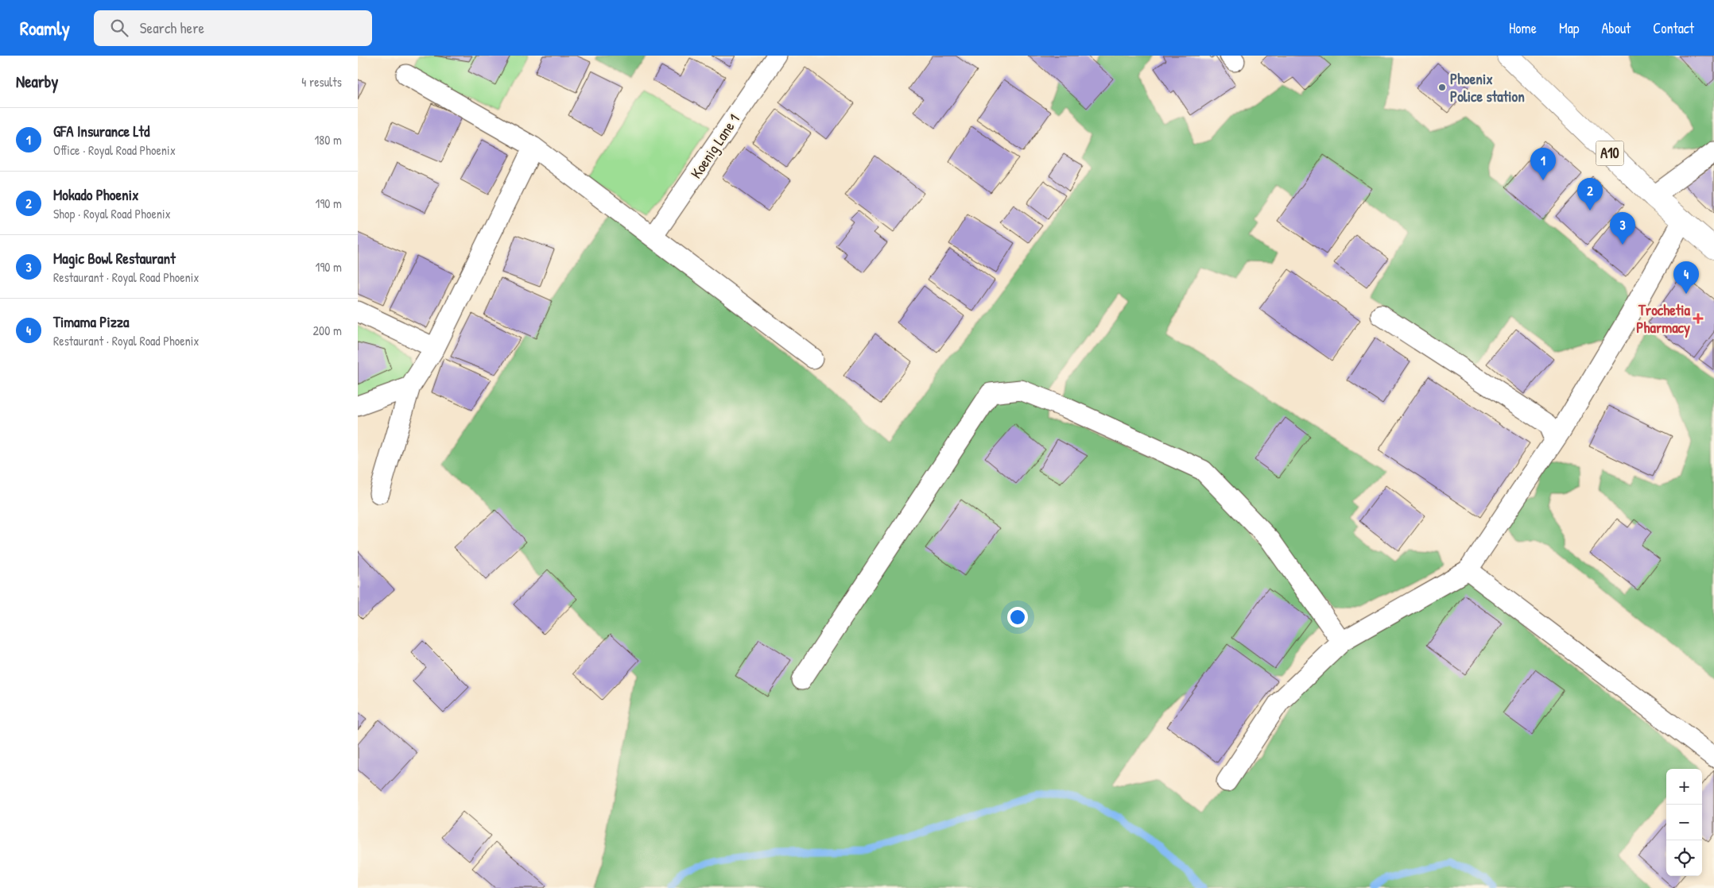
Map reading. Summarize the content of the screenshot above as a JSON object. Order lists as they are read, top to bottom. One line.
{"streets":{"main road":["A10"],"street":["Koenig Lane 1"]},"places":{"other":["Phoenix Police station"],"health":["Trochetia Pharmacy"]},"page":{"header":"Roamly","search":"Search here","nav":["Home","Map","About","Contact"],"heading":["Nearby","4 results"],"list":[{"mark":"1","name":"GFA Insurance Ltd","note":"Office · Royal Road Phoenix","value":"180 m"},{"mark":"2","name":"Mokado Phoenix","note":"Shop · Royal Road Phoenix","value":"190 m"},{"mark":"3","name":"Magic Bowl Restaurant","note":"Restaurant · Royal Road Phoenix","value":"190 m"},{"mark":"4","name":"Timama Pizza","note":"Restaurant · Royal Road Phoenix","value":"200 m"}],"pins":["1","2","3","4"],"map_buttons":["+","−"]}}
